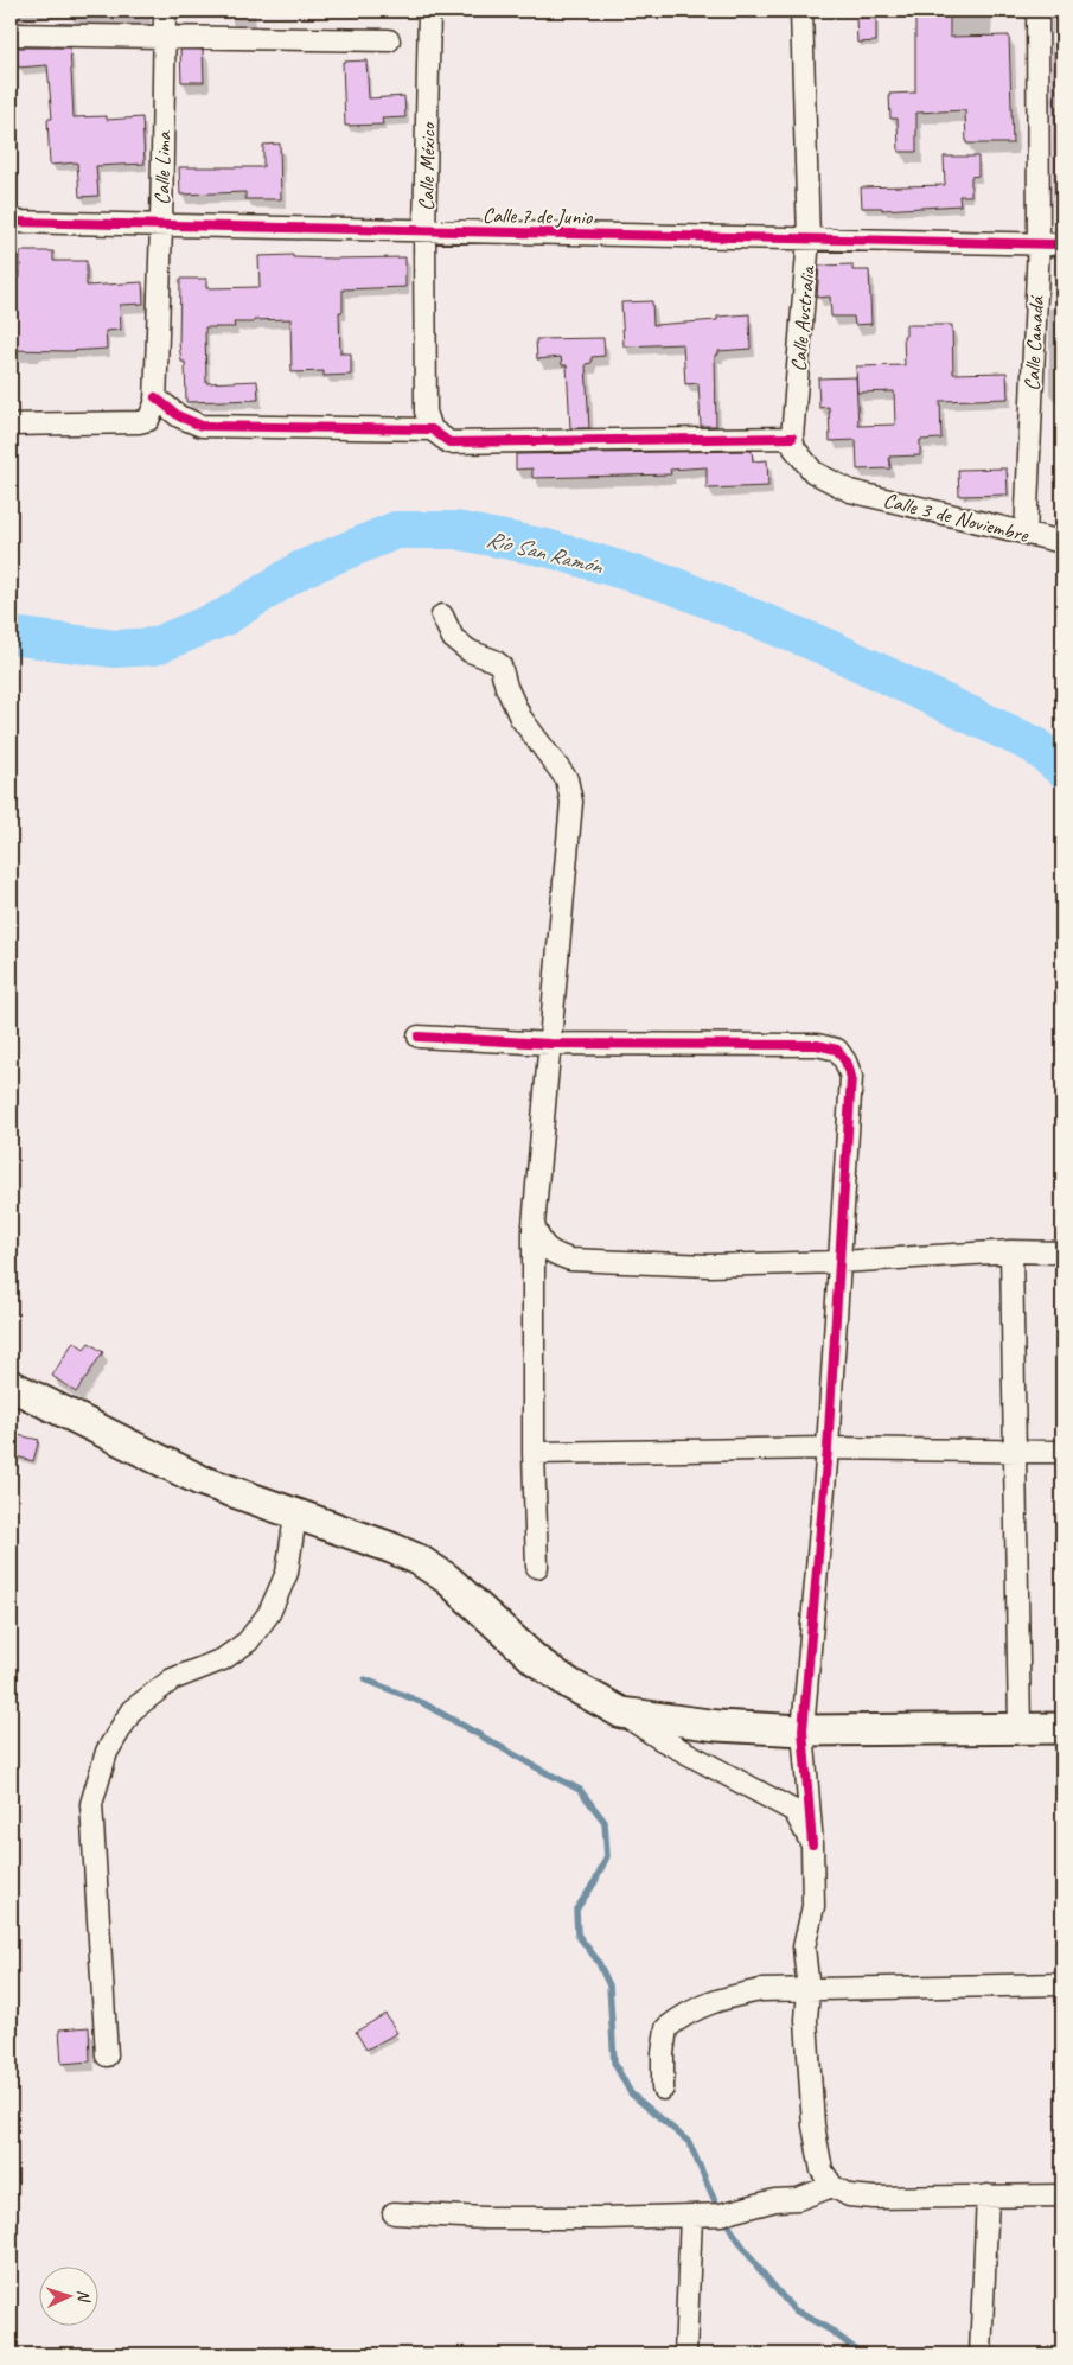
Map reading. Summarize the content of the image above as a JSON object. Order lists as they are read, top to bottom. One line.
{"streets":{"street":["Calle México","Calle Lima","Calle 7 de Junio","Calle Australia","Calle Canadá","Calle 3 de Noviembre"]},"crossings":[["Calle México","Calle 7 de Junio"],["Calle Lima","Calle 7 de Junio"],["Calle 7 de Junio","Calle Australia"],["Calle 7 de Junio","Calle Canadá"],["Calle Australia","Calle 3 de Noviembre"],["Calle Canadá","Calle 3 de Noviembre"]],"water":["Río San Ramón"],"north":"right"}
